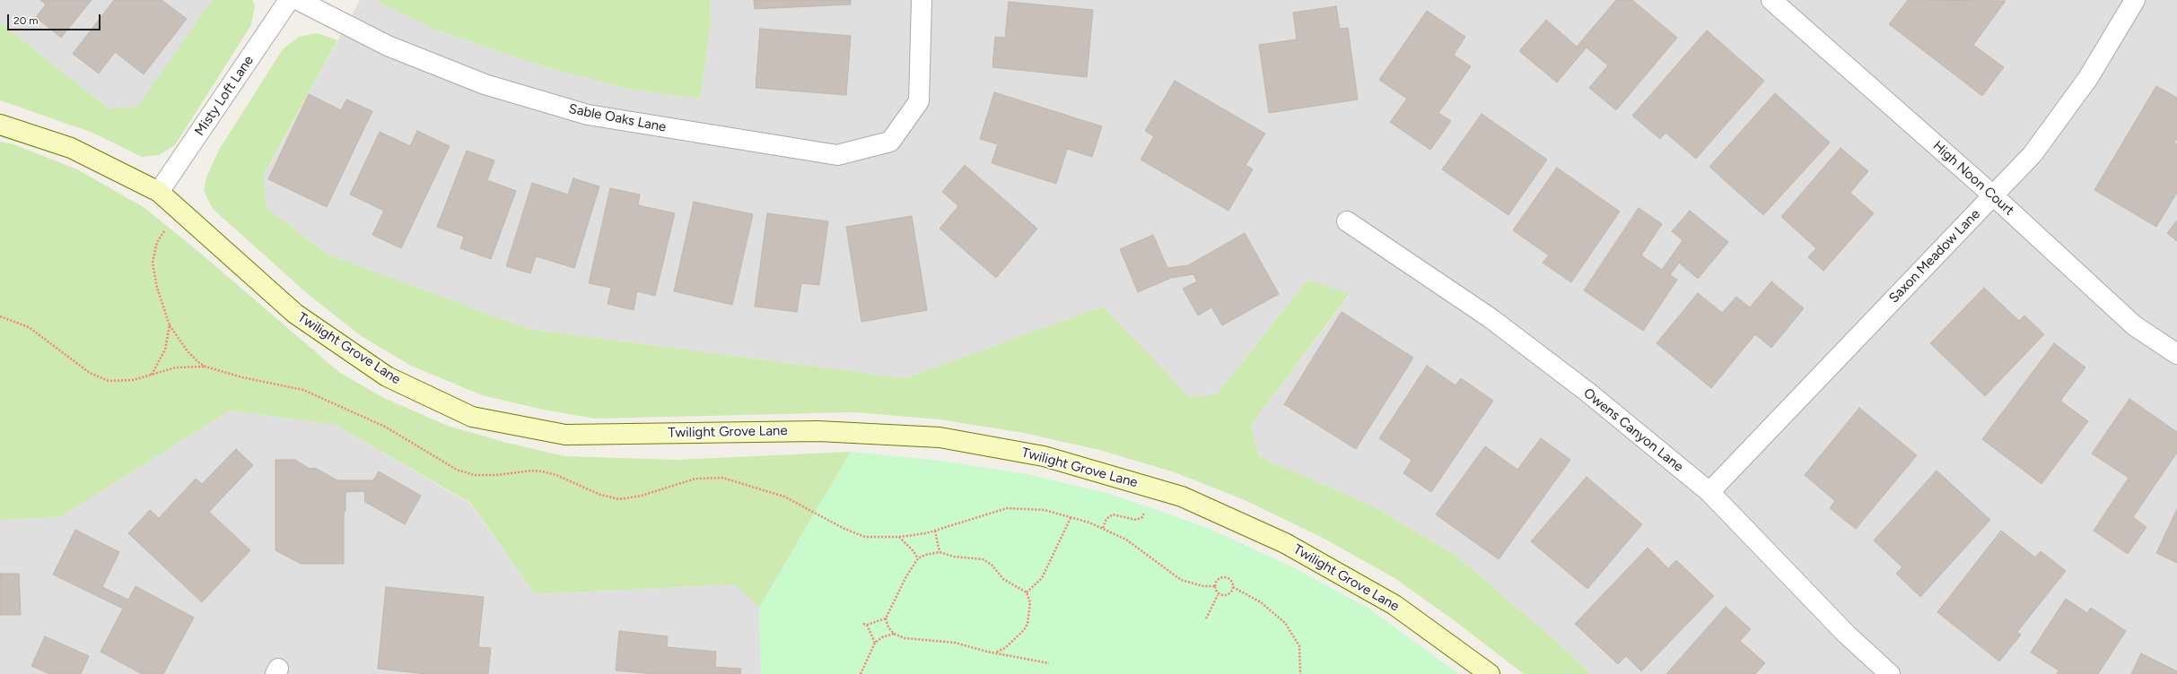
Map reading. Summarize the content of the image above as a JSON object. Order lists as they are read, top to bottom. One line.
{"streets":{"street":["Misty Loft Lane","Sable Oaks Lane","High Noon Court","Saxon Meadow Lane","Twilight Grove Lane","Owens Canyon Lane"]},"crossings":[["Misty Loft Lane","Twilight Grove Lane"],["High Noon Court","Saxon Meadow Lane"],["Saxon Meadow Lane","Owens Canyon Lane"]],"scale_bar":"20 m"}
